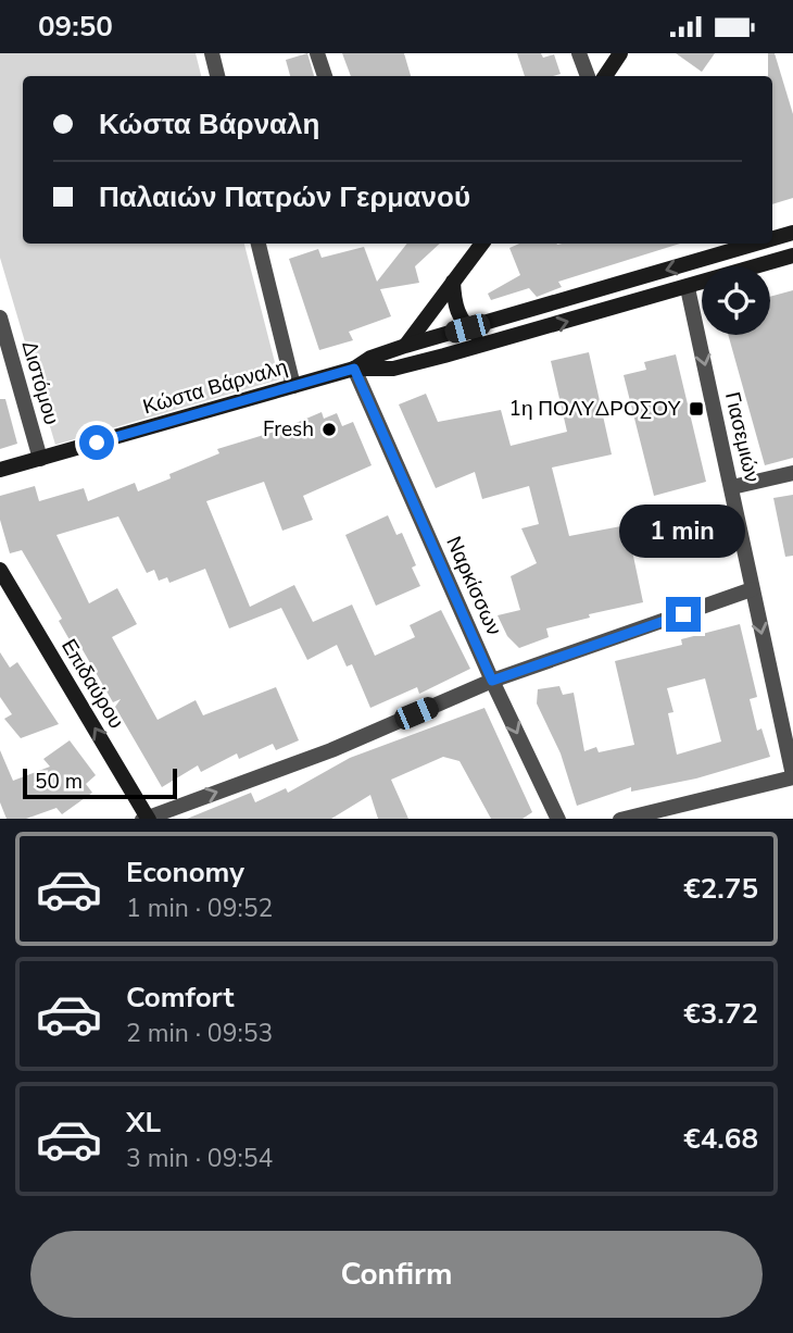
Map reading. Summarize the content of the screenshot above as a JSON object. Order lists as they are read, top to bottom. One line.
{"streets":{"street":["Διστόμου","Κώστα Βάρναλη","Γιασεμιών","Ναρκίσσων","Επιδαύρου"]},"crossings":[["Διστόμου","Κώστα Βάρναλη"],["Κώστα Βάρναλη","Γιασεμιών"],["Κώστα Βάρναλη","Ναρκίσσων"]],"one_way":["Γιασεμιών","Επιδαύρου"],"places":{"transit":["1η ΠΟΛΥΔΡΟΣΟΥ"],"other":["Fresh"]},"scale_bar":"50 m","page":{"status":"09:50","banner":["Κώστα Βάρναλη","Παλαιών Πατρών Γερμανού"],"bubble":"1 min","scale":"50 m","list":[{"name":"Economy","note":"1 min · 09:52","value":"€2.75"},{"name":"Comfort","note":"2 min · 09:53","value":"€3.72"},{"name":"XL","note":"3 min · 09:54","value":"€4.68"}],"buttons":"Confirm"}}
